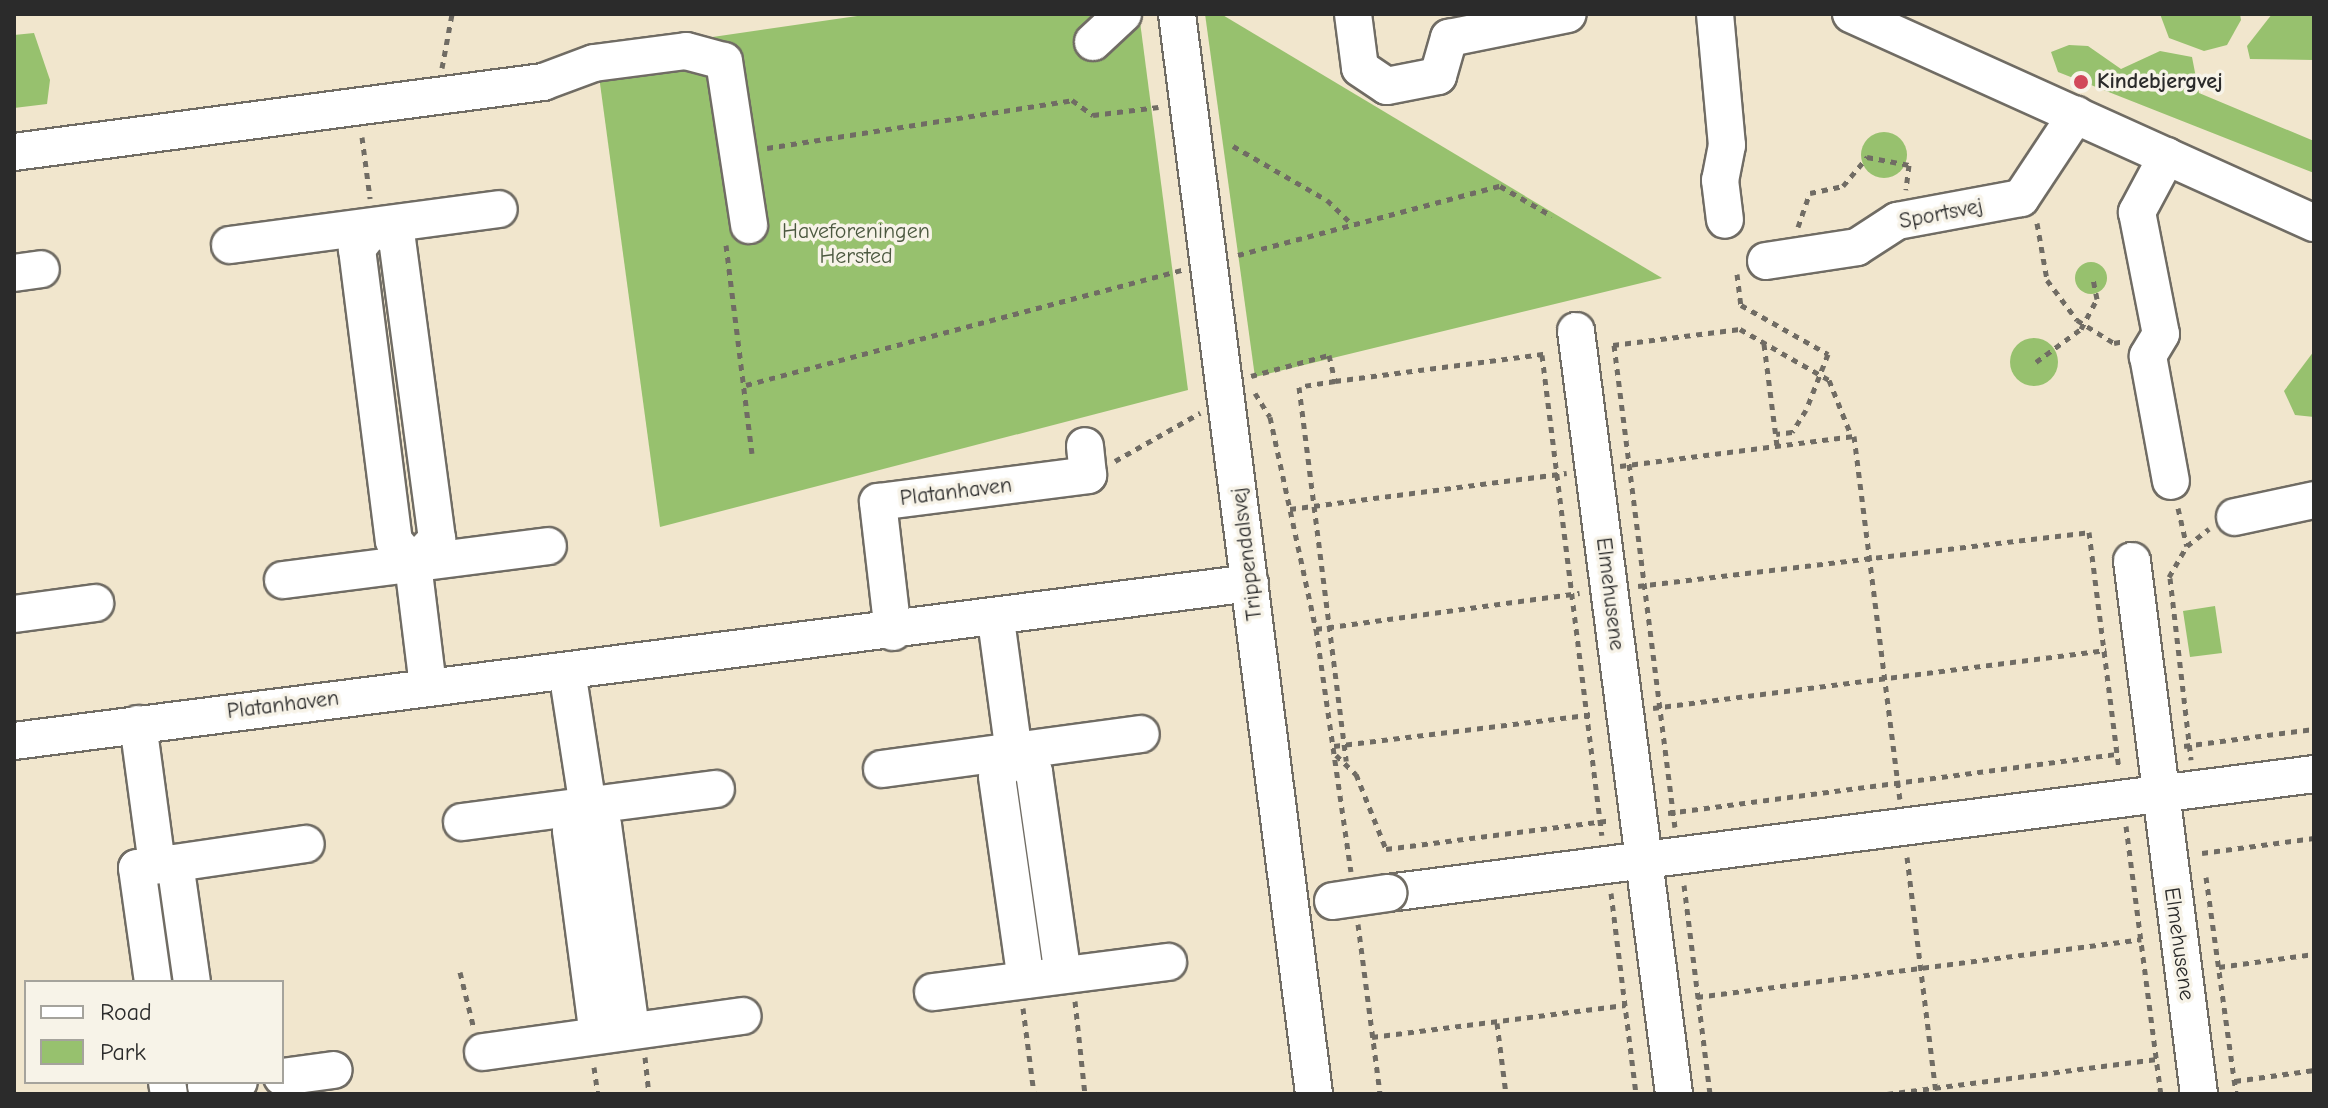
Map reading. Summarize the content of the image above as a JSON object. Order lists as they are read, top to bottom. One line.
{"streets":{"street":["Sportsvej","Platanhaven","Trippendalsvej","Elmehusene"]},"crossings":[["Platanhaven","Trippendalsvej"]],"parks":["Haveforeningen Hersted"],"places":["Kindebjergvej"],"legend":["Road","Park"]}
